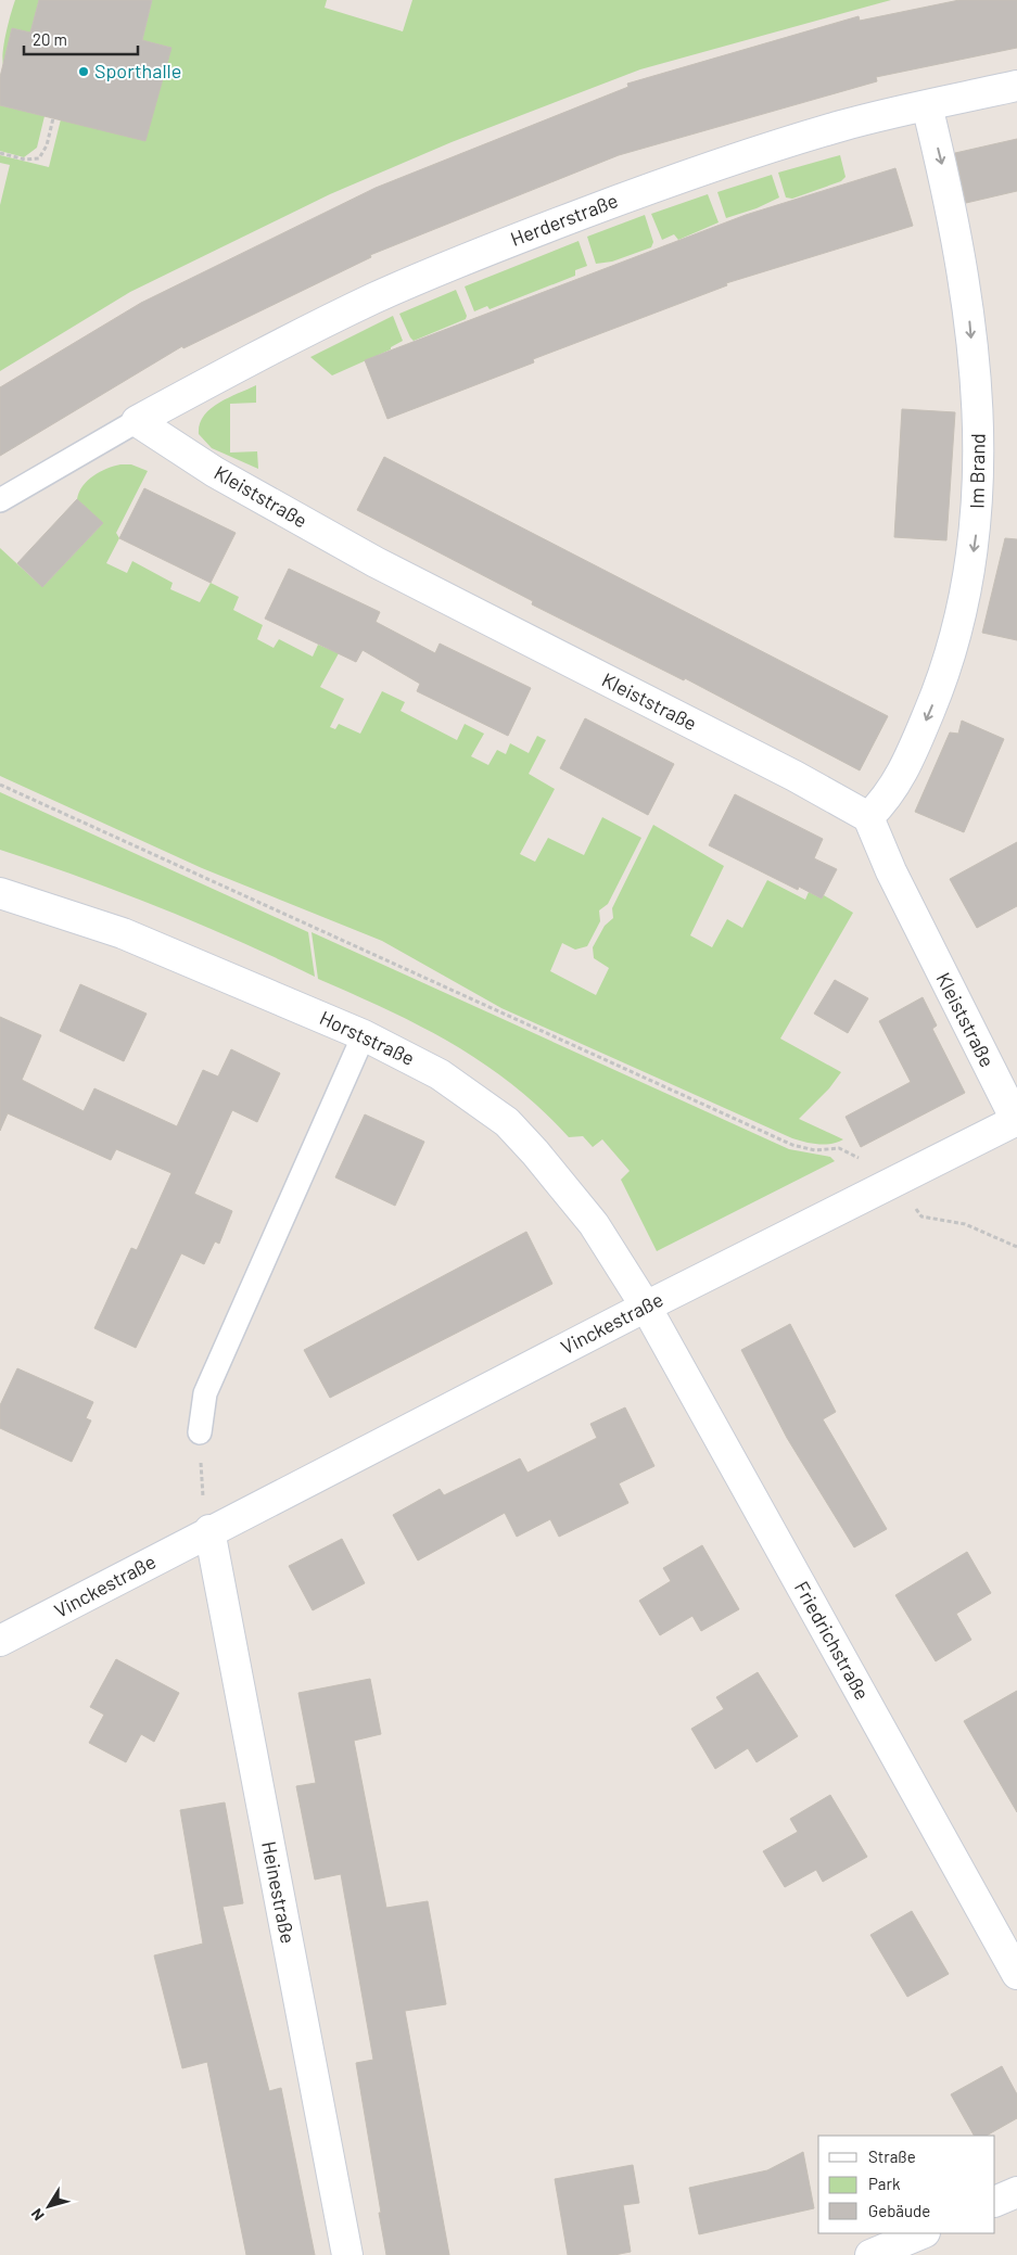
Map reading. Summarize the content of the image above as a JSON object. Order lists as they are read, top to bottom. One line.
{"streets":{"street":["Herderstraße","Im Brand","Kleiststraße","Horststraße","Vinckestraße","Friedrichstraße","Heinestraße"]},"crossings":[["Herderstraße","Im Brand"],["Herderstraße","Kleiststraße"],["Im Brand","Kleiststraße"],["Kleiststraße","Vinckestraße"],["Horststraße","Vinckestraße"],["Horststraße","Friedrichstraße"],["Vinckestraße","Friedrichstraße"],["Vinckestraße","Heinestraße"]],"one_way":["Im Brand"],"places":["Sporthalle"],"legend":["Straße","Park","Gebäude"],"scale_bar":"20 m","north":"bottom left"}
